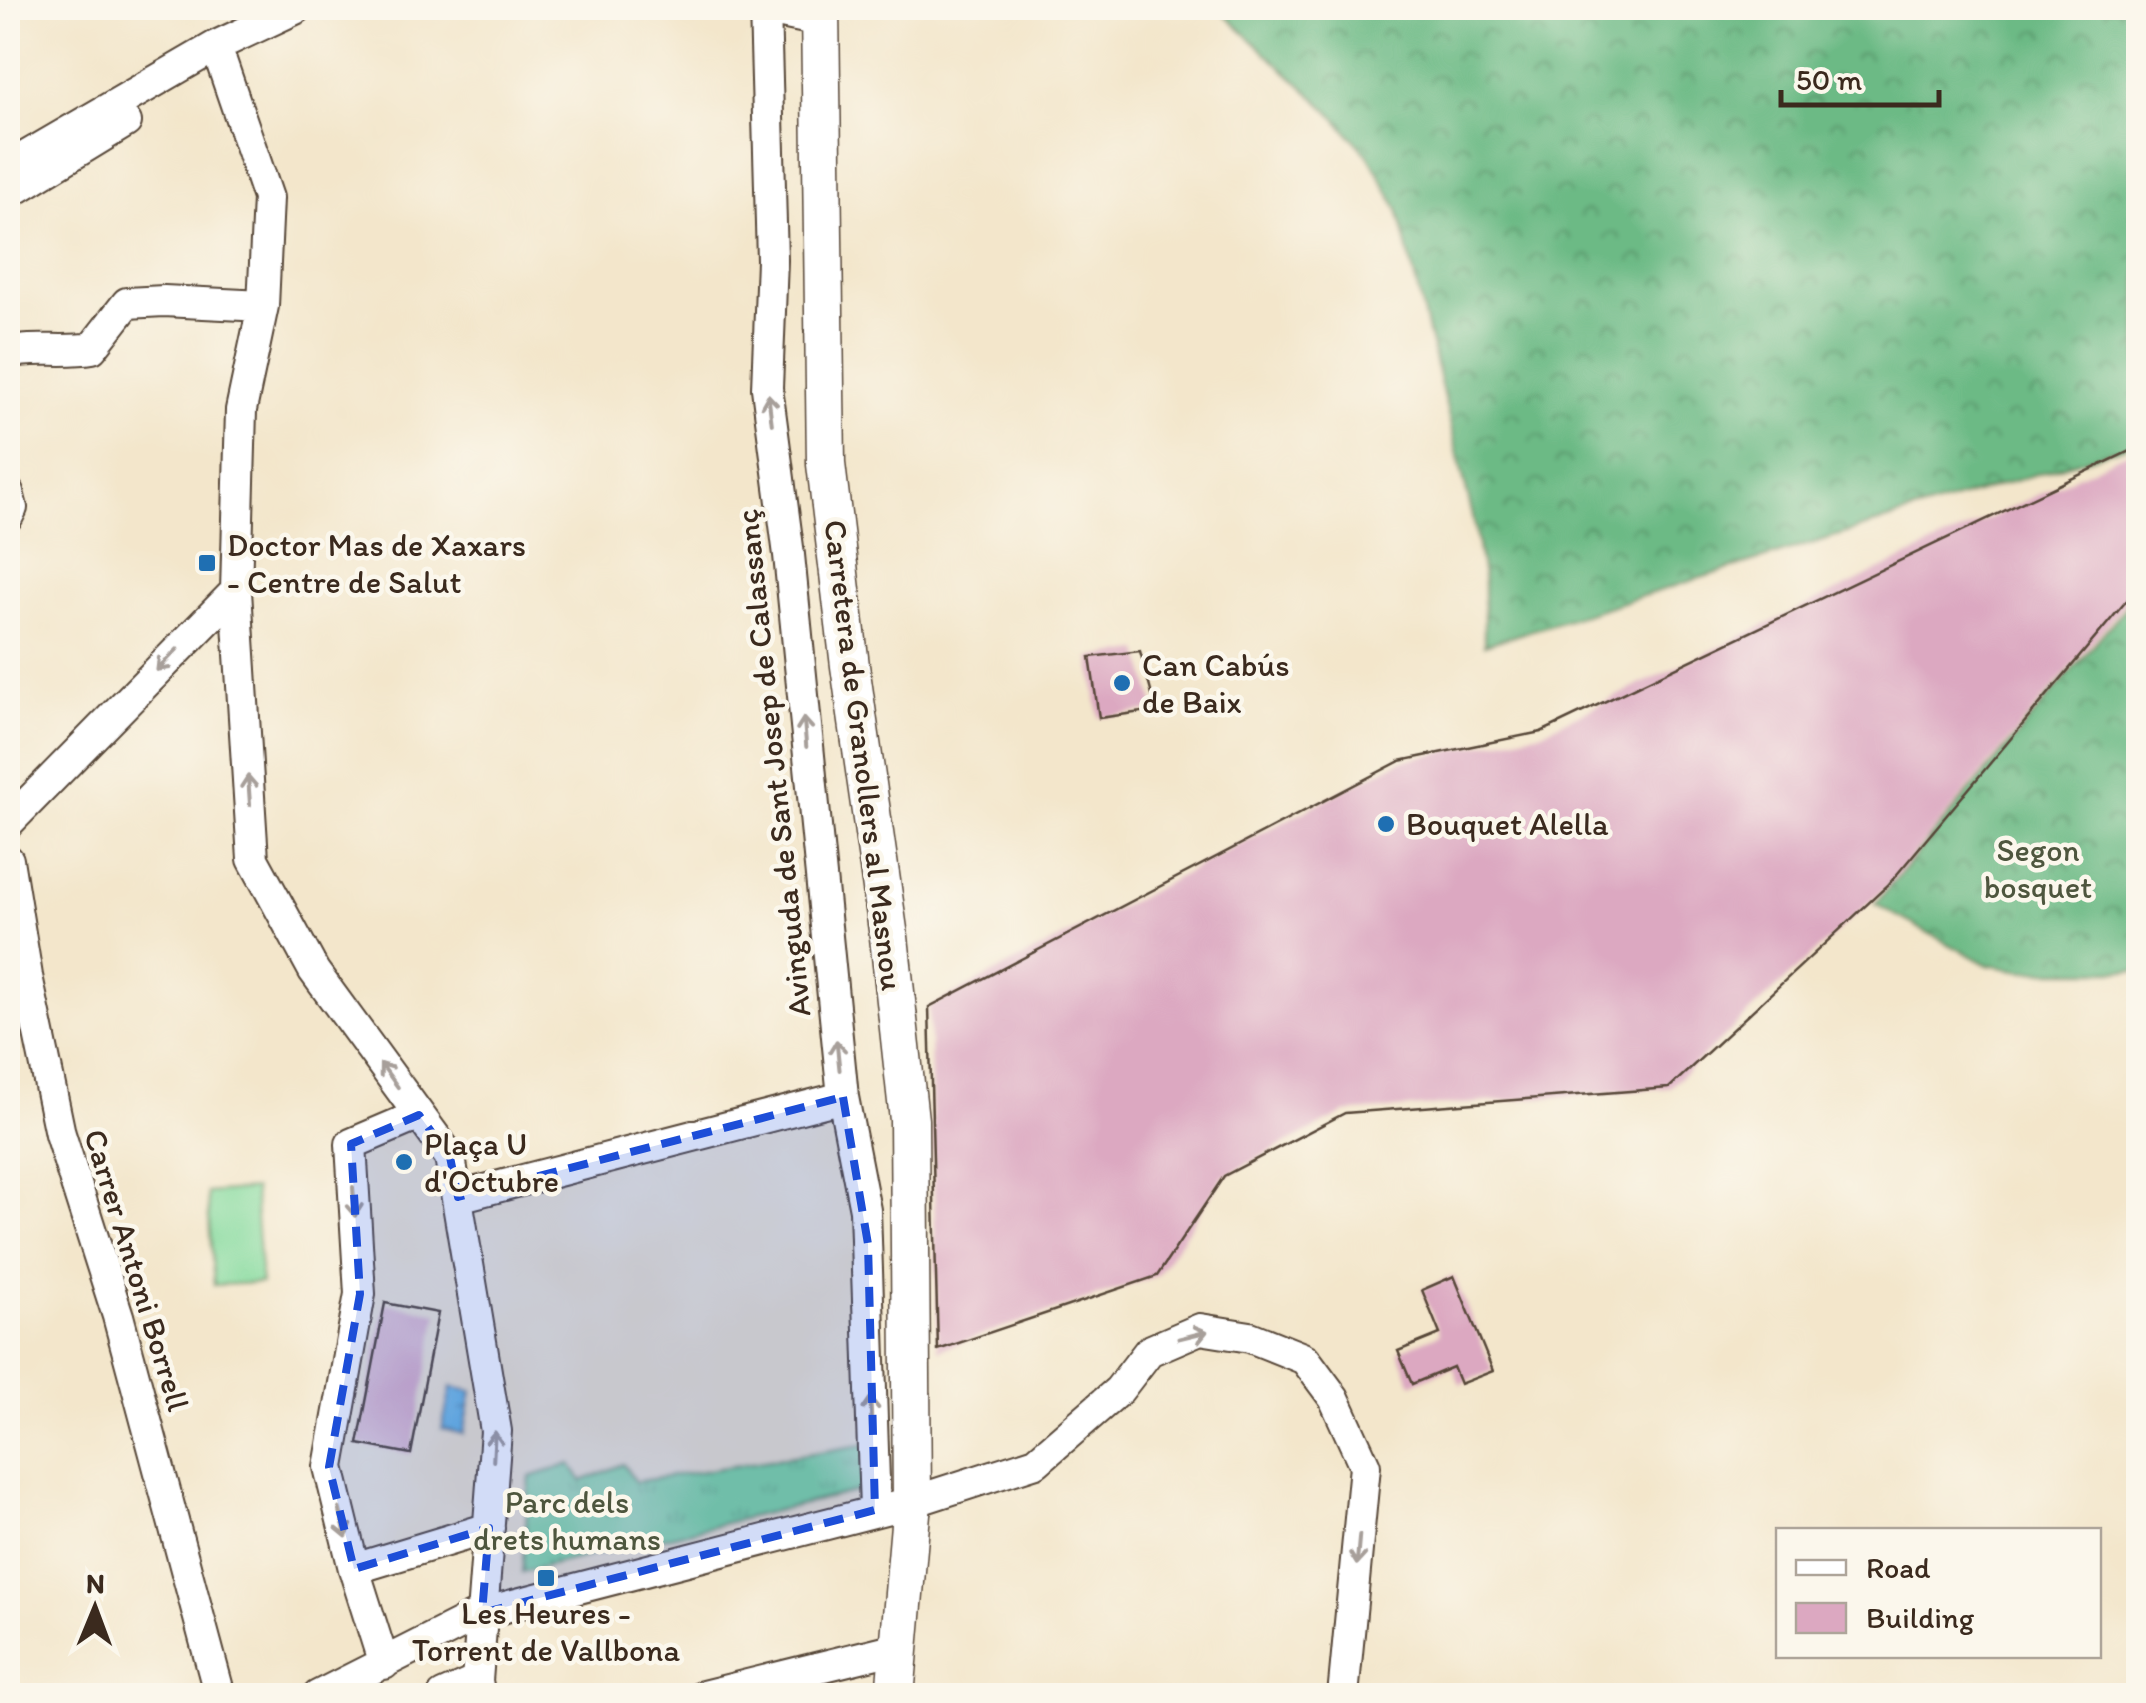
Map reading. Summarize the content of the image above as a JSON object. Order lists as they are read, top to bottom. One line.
{"streets":{"main road":["Carretera de Granollers al Masnou"],"street":["Avinguda de Sant Josep de Calassanç","Carrer Antoni Borrell"]},"crossings":[["Carretera de Granollers al Masnou","Avinguda de Sant Josep de Calassanç"]],"one_way":["Avinguda de Sant Josep de Calassanç"],"parks":["Segon bosquet","Parc dels drets humans"],"places":{"transit":["Doctor Mas de Xaxars - Centre de Salut","Les Heures - Torrent de Vallbona"],"other":["Can Cabús de Baix","Bouquet Alella","Plaça U d'Octubre"]},"legend":["Road","Building"],"scale_bar":"50 m","north":"top"}
